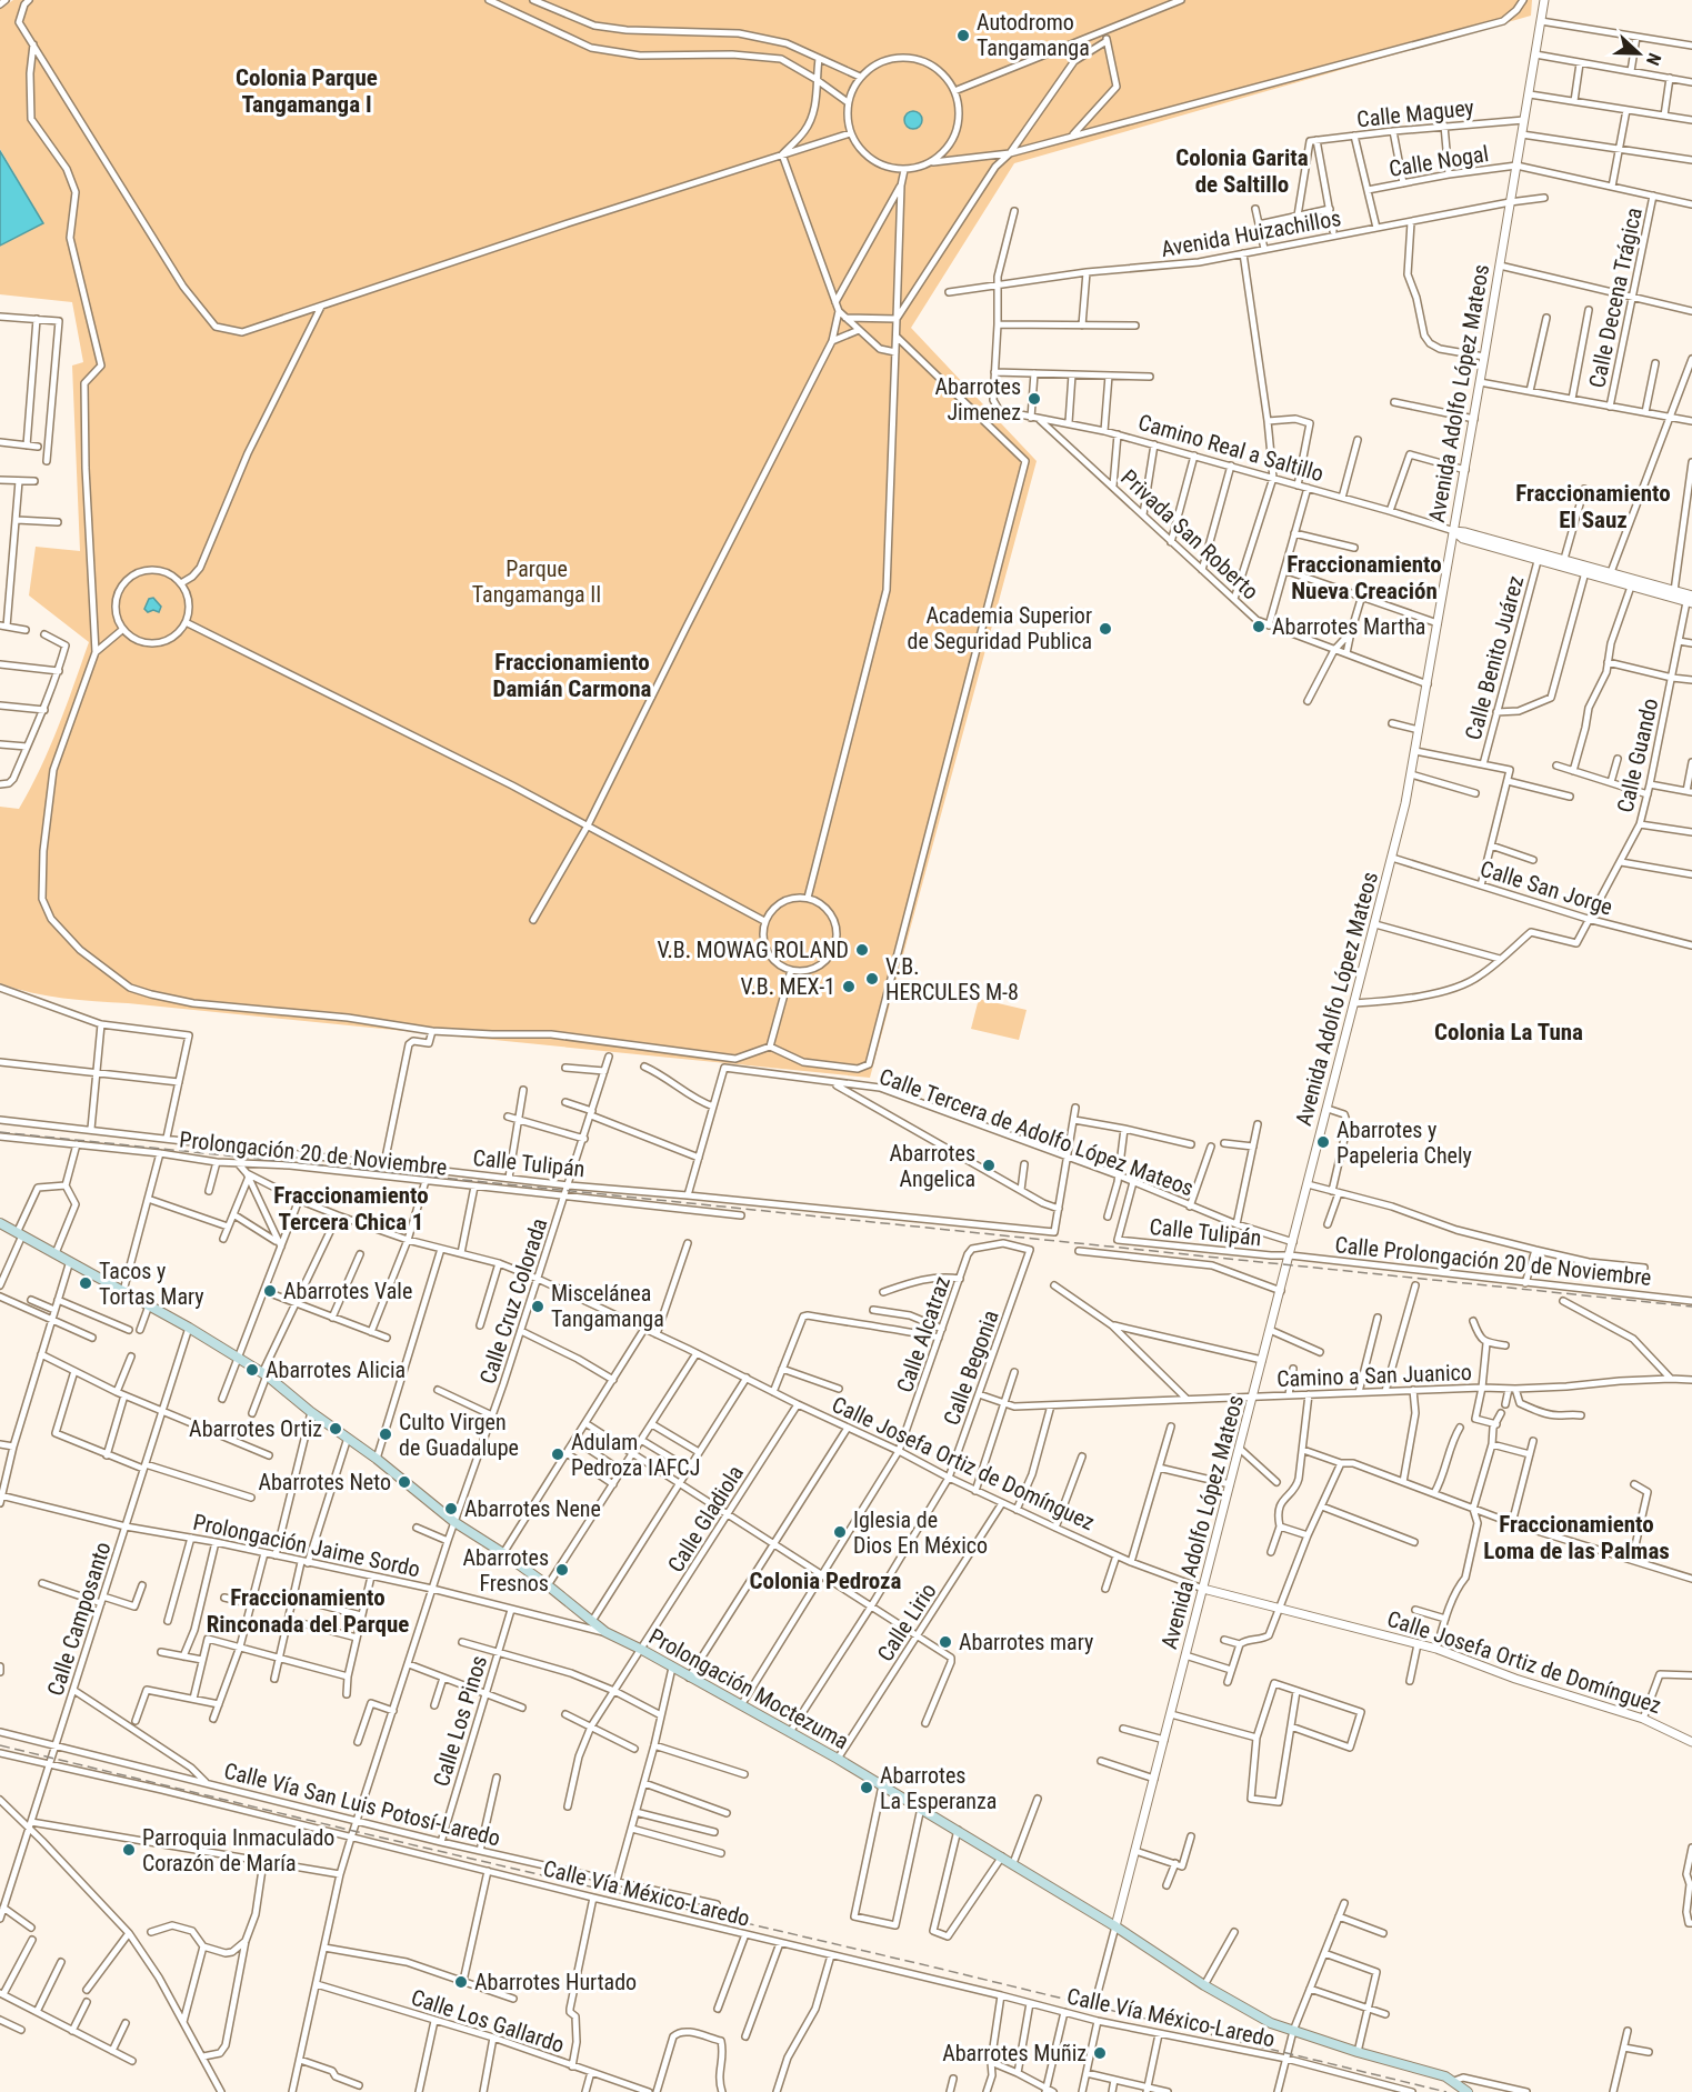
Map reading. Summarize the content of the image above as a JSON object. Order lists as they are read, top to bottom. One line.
{"streets":{"main road":["Prolongación Moctezuma"],"street":["Calle Maguey","Calle Nogal","Avenida Huizachillos","Calle Decena Trágica","Avenida Adolfo López Mateos","Camino Real a Saltillo","Privada San Roberto","Calle Benito Juárez","Calle Guando","Calle San Jorge","Calle Tercera de Adolfo López Mateos","Prolongación 20 de Noviembre","Calle Tulipán","Calle Prolongación 20 de Noviembre","Calle Cruz Colorada","Calle Alcatraz","Calle Begonia","Camino a San Juanico","Calle Josefa Ortiz de Domínguez","Calle Gladiola","Prolongación Jaime Sordo","Calle Camposanto","Calle Lirio","Calle Los Pinos","Calle Vía San Luis Potosí-Laredo","Calle Vía México-Laredo","Calle Los Gallardo"]},"crossings":[["Calle Maguey","Avenida Adolfo López Mateos"],["Calle Nogal","Calle Decena Trágica"],["Calle Nogal","Avenida Adolfo López Mateos"],["Avenida Huizachillos","Avenida Adolfo López Mateos"],["Avenida Adolfo López Mateos","Camino Real a Saltillo"],["Avenida Adolfo López Mateos","Privada San Roberto"],["Avenida Adolfo López Mateos","Calle San Jorge"],["Avenida Adolfo López Mateos","Calle Tercera de Adolfo López Mateos"],["Avenida Adolfo López Mateos","Calle Tulipán"],["Avenida Adolfo López Mateos","Calle Prolongación 20 de Noviembre"],["Avenida Adolfo López Mateos","Camino a San Juanico"],["Avenida Adolfo López Mateos","Calle Josefa Ortiz de Domínguez"],["Avenida Adolfo López Mateos","Prolongación Moctezuma"],["Camino Real a Saltillo","Privada San Roberto"],["Camino Real a Saltillo","Calle Benito Juárez"],["Camino Real a Saltillo","Calle Guando"],["Calle Guando","Calle San Jorge"],["Calle Tercera de Adolfo López Mateos","Calle Tulipán"],["Prolongación 20 de Noviembre","Calle Cruz Colorada"],["Prolongación 20 de Noviembre","Calle Josefa Ortiz de Domínguez"],["Calle Tulipán","Calle Prolongación 20 de Noviembre"],["Calle Tulipán","Calle Cruz Colorada"],["Calle Cruz Colorada","Calle Josefa Ortiz de Domínguez"],["Calle Cruz Colorada","Prolongación Jaime Sordo"],["Calle Cruz Colorada","Prolongación Moctezuma"],["Calle Cruz Colorada","Calle Vía San Luis Potosí-Laredo"],["Calle Cruz Colorada","Calle Vía México-Laredo"],["Calle Cruz Colorada","Calle Los Gallardo"],["Calle Alcatraz","Calle Begonia"],["Calle Alcatraz","Calle Josefa Ortiz de Domínguez"],["Calle Alcatraz","Prolongación Moctezuma"],["Calle Begonia","Camino a San Juanico"],["Calle Begonia","Calle Josefa Ortiz de Domínguez"],["Calle Begonia","Prolongación Moctezuma"],["Calle Josefa Ortiz de Domínguez","Calle Gladiola"],["Calle Josefa Ortiz de Domínguez","Calle Lirio"],["Calle Gladiola","Prolongación Moctezuma"],["Prolongación Jaime Sordo","Calle Camposanto"],["Prolongación Jaime Sordo","Prolongación Moctezuma"],["Prolongación Jaime Sordo","Calle Los Pinos"],["Calle Camposanto","Prolongación Moctezuma"],["Calle Camposanto","Calle Vía San Luis Potosí-Laredo"],["Calle Camposanto","Calle Vía México-Laredo"],["Calle Lirio","Prolongación Moctezuma"],["Calle Los Pinos","Calle Vía San Luis Potosí-Laredo"]],"districts":["Colonia Parque Tangamanga I","Colonia Garita de Saltillo","Fraccionamiento El Sauz","Fraccionamiento Nueva Creación","Fraccionamiento Damián Carmona","Colonia La Tuna","Fraccionamiento Tercera Chica 1","Fraccionamiento Loma de las Palmas","Colonia Pedroza","Fraccionamiento Rinconada del Parque"],"parks":["Parque Tangamanga II"],"places":["Autodromo Tangamanga","Abarrotes Jimenez","Abarrotes Martha","Academia Superior de Seguridad Publica","V.B. MOWAG ROLAND","V.B. HERCULES M-8","V.B. MEX-1","Abarrotes y Papeleria Chely","Abarrotes Angelica","Tacos y Tortas Mary","Abarrotes Vale","Miscelánea Tangamanga","Abarrotes Alicia","Abarrotes Ortiz","Culto Virgen de Guadalupe","Adulam Pedroza IAFCJ","Abarrotes Neto","Abarrotes Nene","Iglesia de Dios En México","Abarrotes Fresnos","Abarrotes mary","Abarrotes La Esperanza","Parroquia Inmaculado Corazón de María","Abarrotes Hurtado","Abarrotes Muñiz"],"north":"right"}
